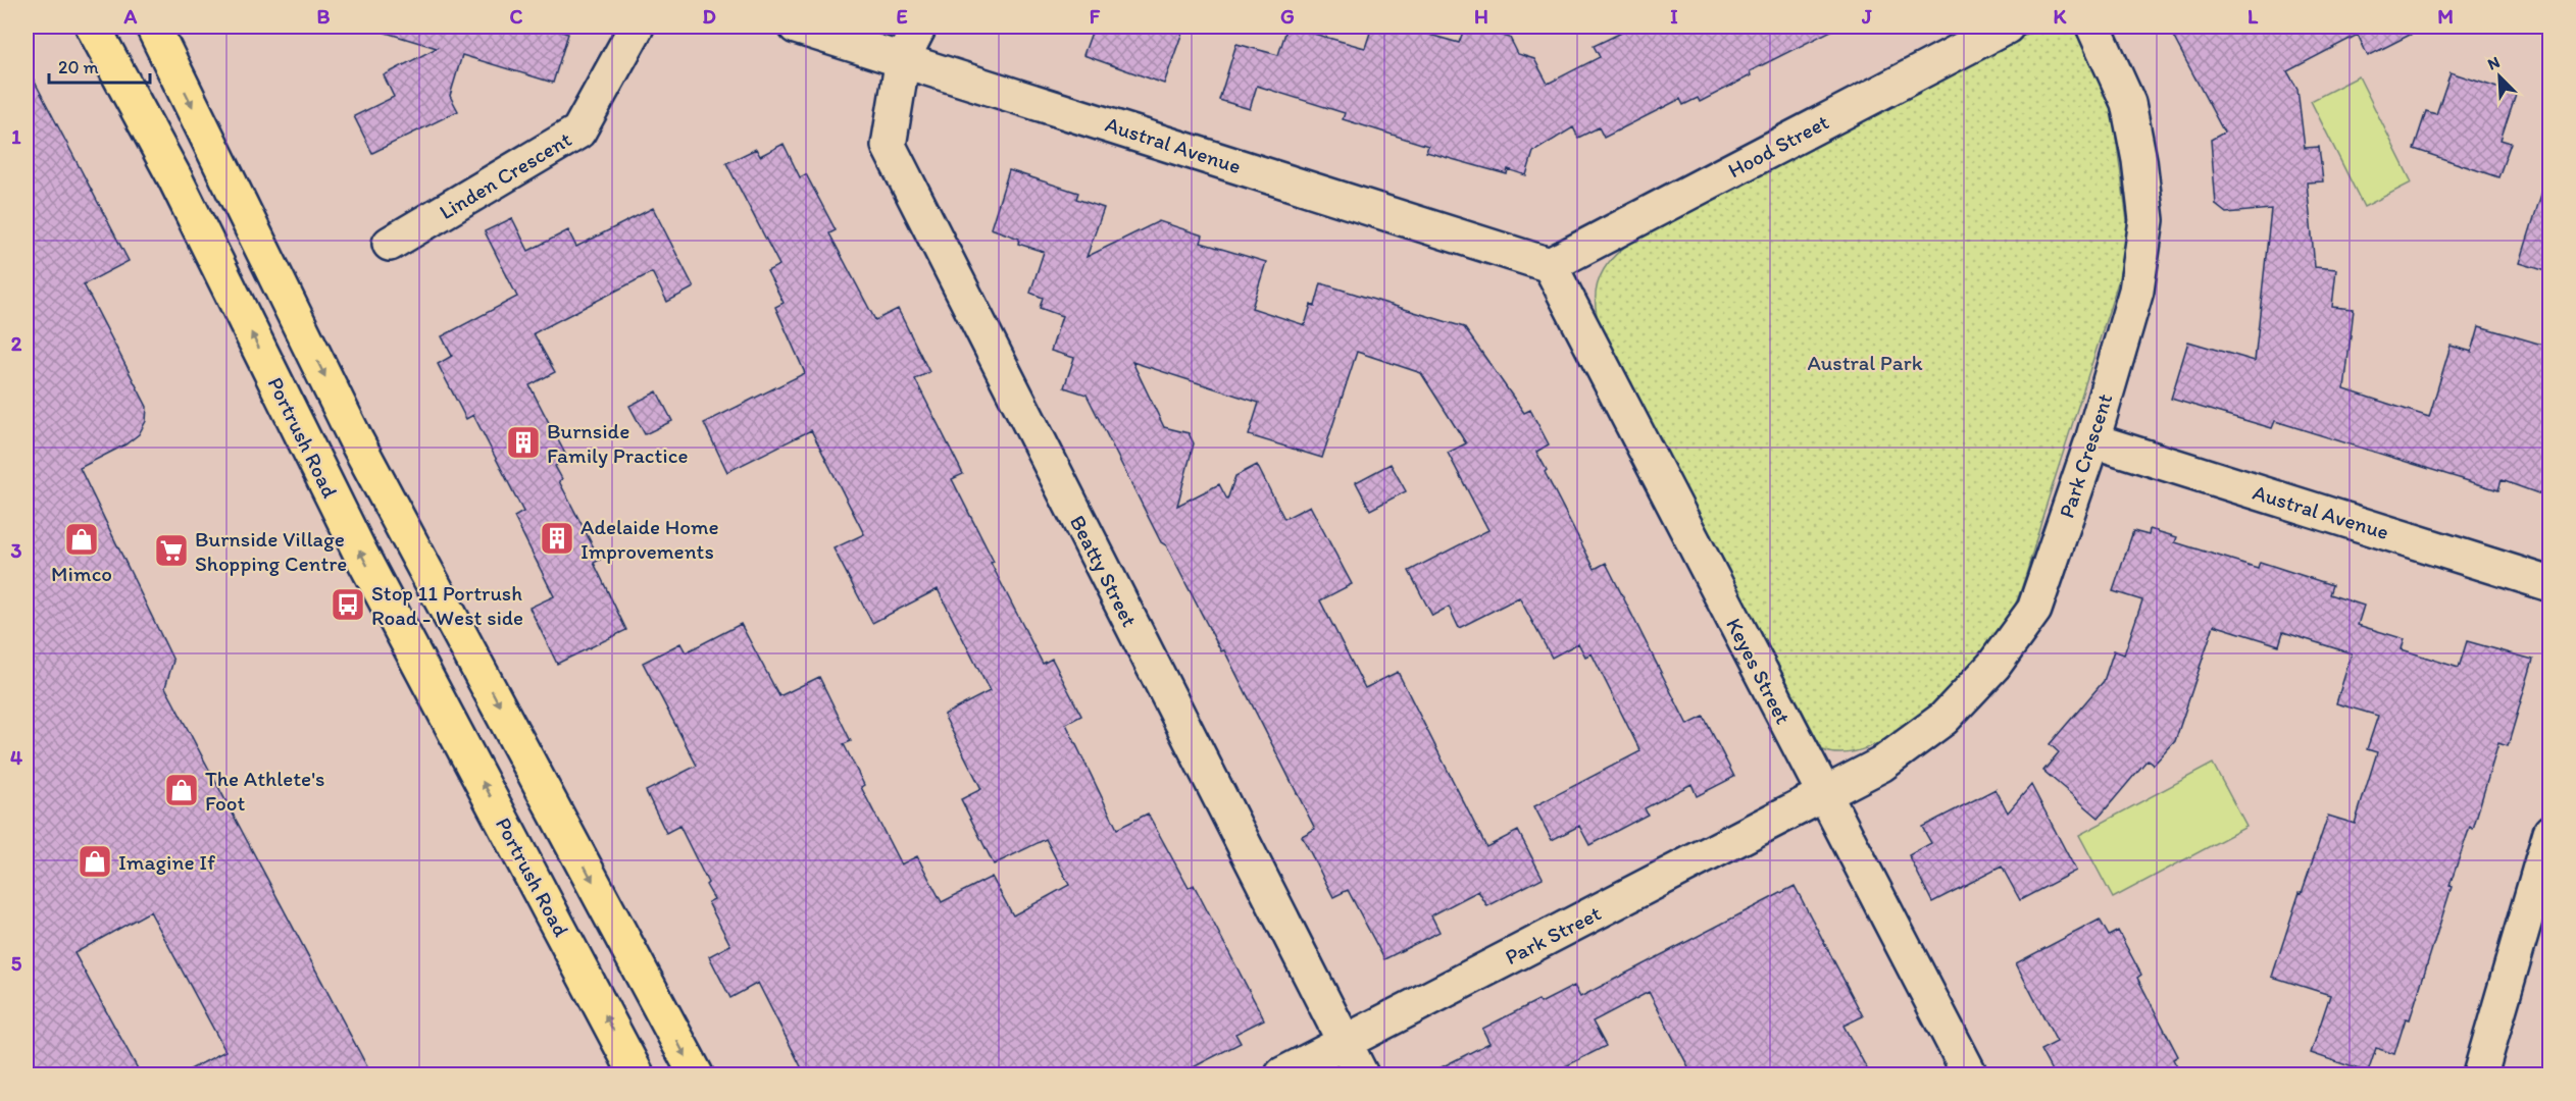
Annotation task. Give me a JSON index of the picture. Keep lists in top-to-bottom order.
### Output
{
  "streets": {
    "highway": ["Portrush Road"],
    "street": [
      "Austral Avenue",
      "Hood Street",
      "Linden Crescent",
      "Park Crescent",
      "Beatty Street",
      "Keyes Street",
      "Park Street"
    ]
  },
  "crossings": [
    ["Austral Avenue", "Hood Street"],
    ["Austral Avenue", "Park Crescent"],
    ["Austral Avenue", "Beatty Street"],
    ["Austral Avenue", "Keyes Street"],
    ["Hood Street", "Keyes Street"],
    ["Park Crescent", "Keyes Street"],
    ["Park Crescent", "Park Street"],
    ["Beatty Street", "Park Street"],
    ["Keyes Street", "Park Street"]
  ],
  "parks": ["Austral Park"],
  "places": {
    "building": ["Burnside Family Practice", "Adelaide Home Improvements"],
    "shop": ["Mimco", "The Athlete's Foot", "Imagine If"],
    "supermarket": ["Burnside Village Shopping Centre"],
    "bus stop": ["Stop 11 Portrush Road - West side"]
  },
  "scale_bar": "20 m",
  "north": "top left",
  "grid": {
    "columns": [
      "A",
      "B",
      "C",
      "D",
      "E",
      "F",
      "G",
      "H",
      "I",
      "J",
      "K",
      "L",
      "M"
    ],
    "rows": [
      "1",
      "2",
      "3",
      "4",
      "5"
    ]
  }
}
